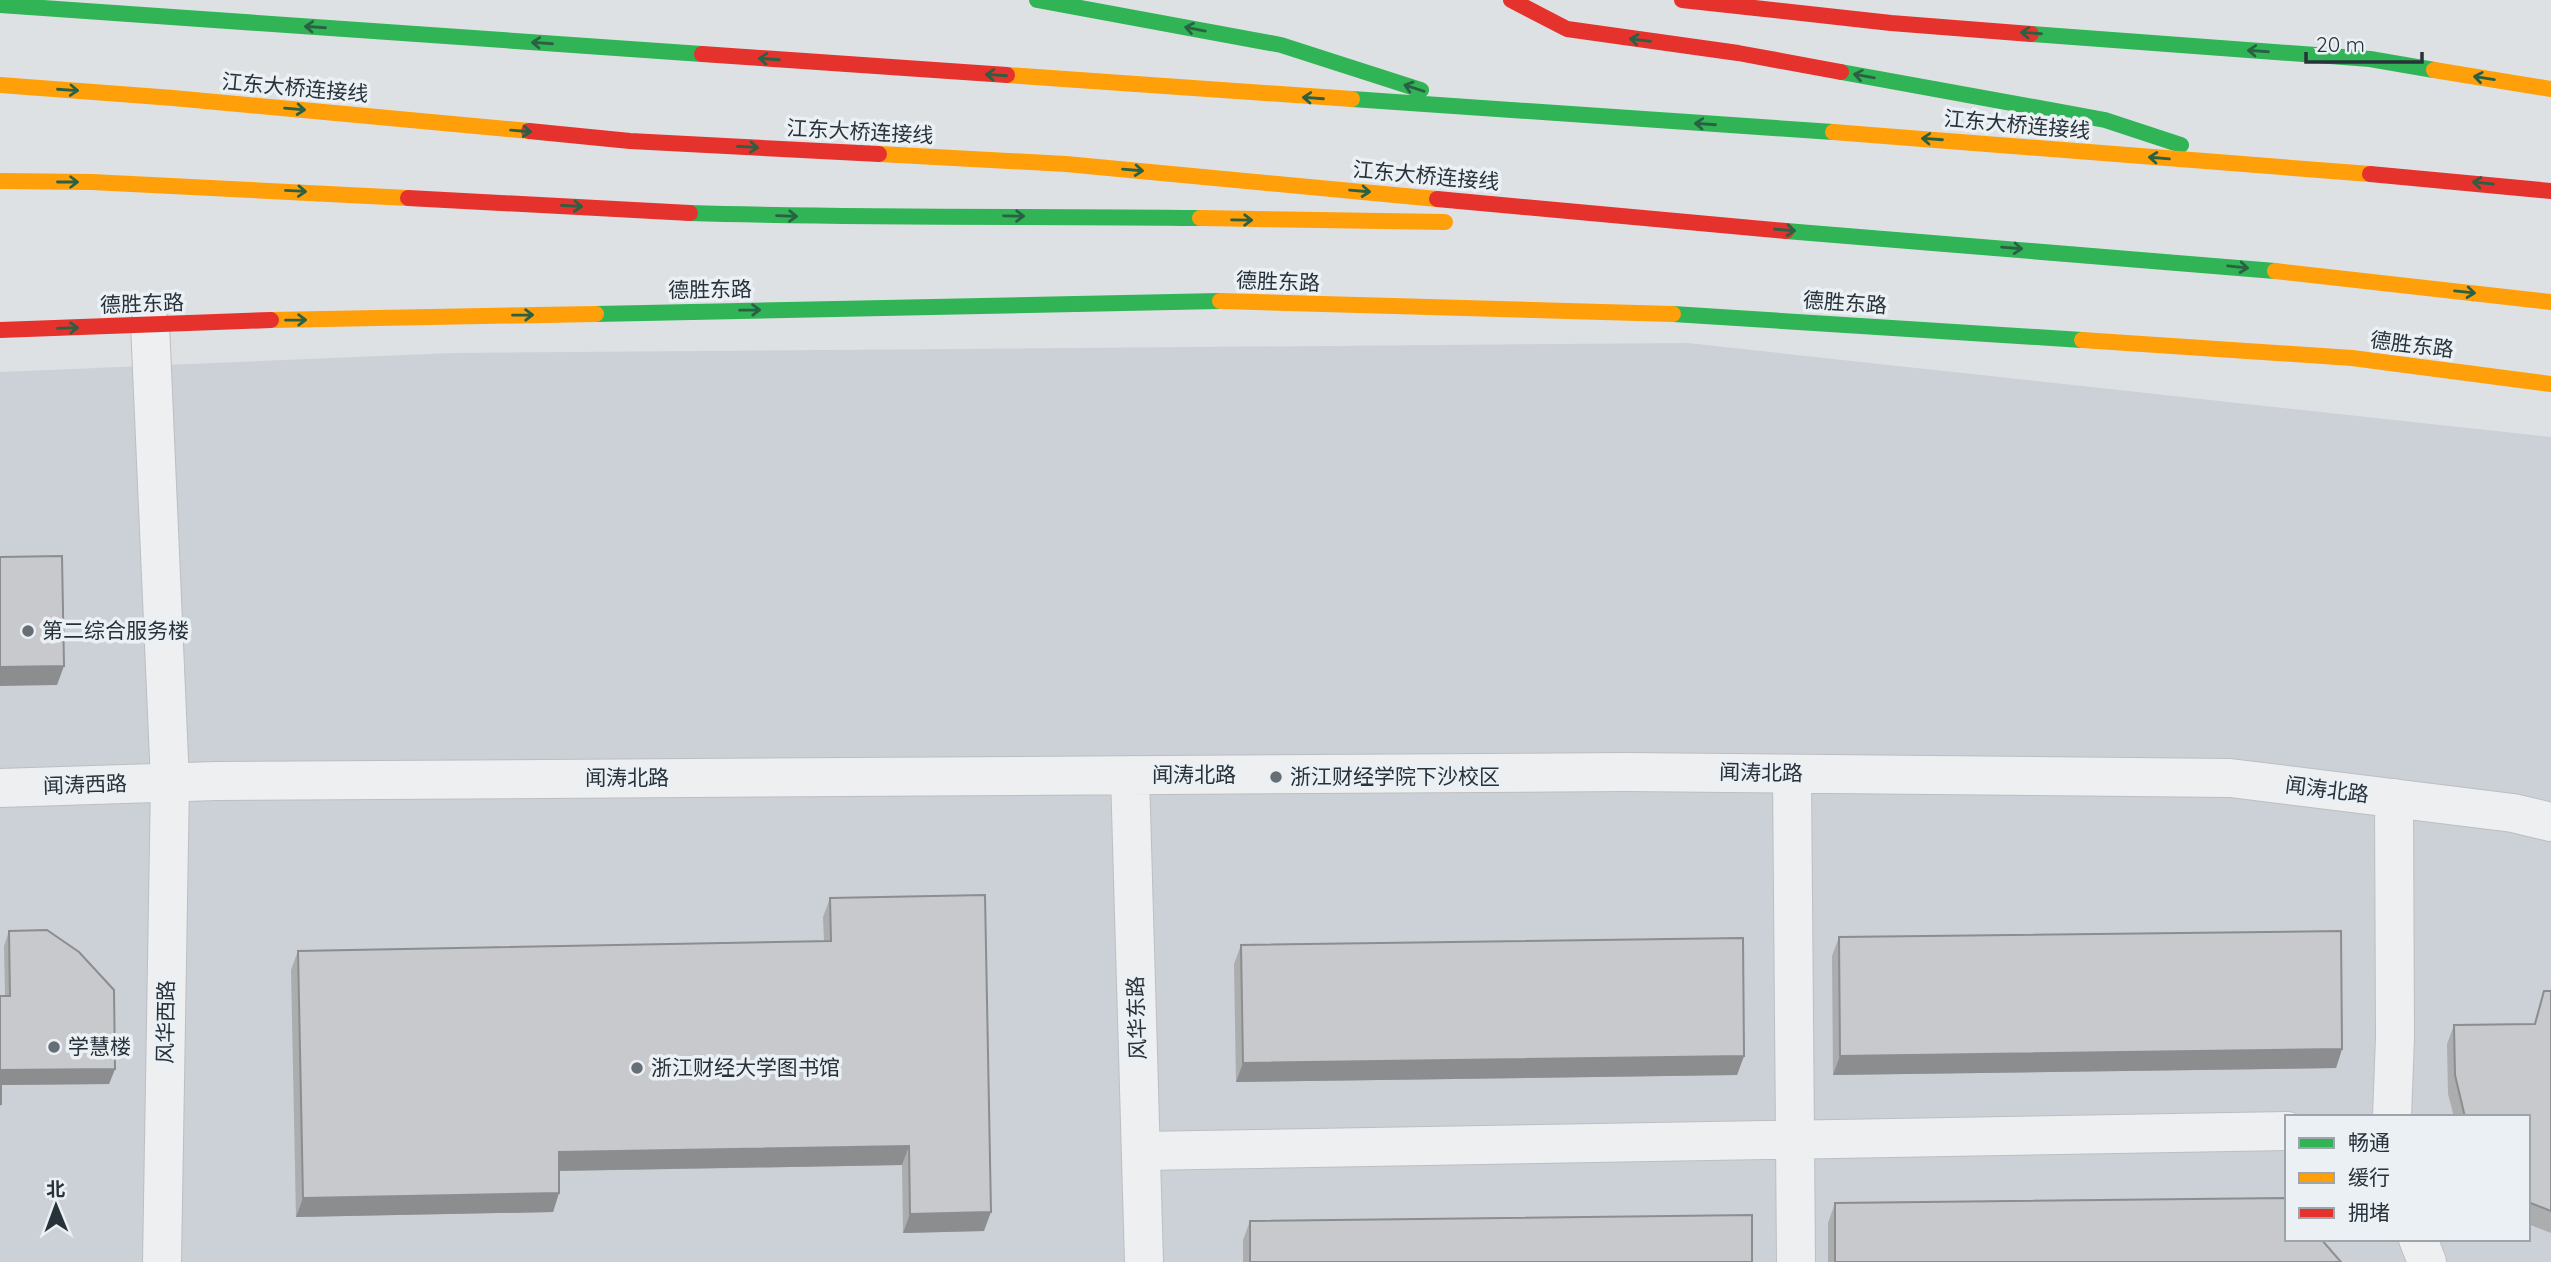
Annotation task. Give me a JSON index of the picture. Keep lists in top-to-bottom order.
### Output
{
  "streets": {
    "main road": ["江东大桥连接线", "德胜东路"],
    "street": [
      "闻涛北路",
      "闻涛西路",
      "风华东路",
      "风华西路"
    ]
  },
  "crossings": [
    ["德胜东路", "风华西路"],
    ["闻涛北路", "闻涛西路"],
    ["闻涛北路", "风华东路"],
    ["闻涛北路", "风华西路"],
    ["闻涛西路", "风华西路"]
  ],
  "one_way": ["德胜东路"],
  "places": [
    "第二综合服务楼",
    "浙江财经学院下沙校区",
    "学慧楼",
    "浙江财经大学图书馆"
  ],
  "legend": ["畅通", "缓行", "拥堵"],
  "scale_bar": "20 m",
  "north": "top"
}
